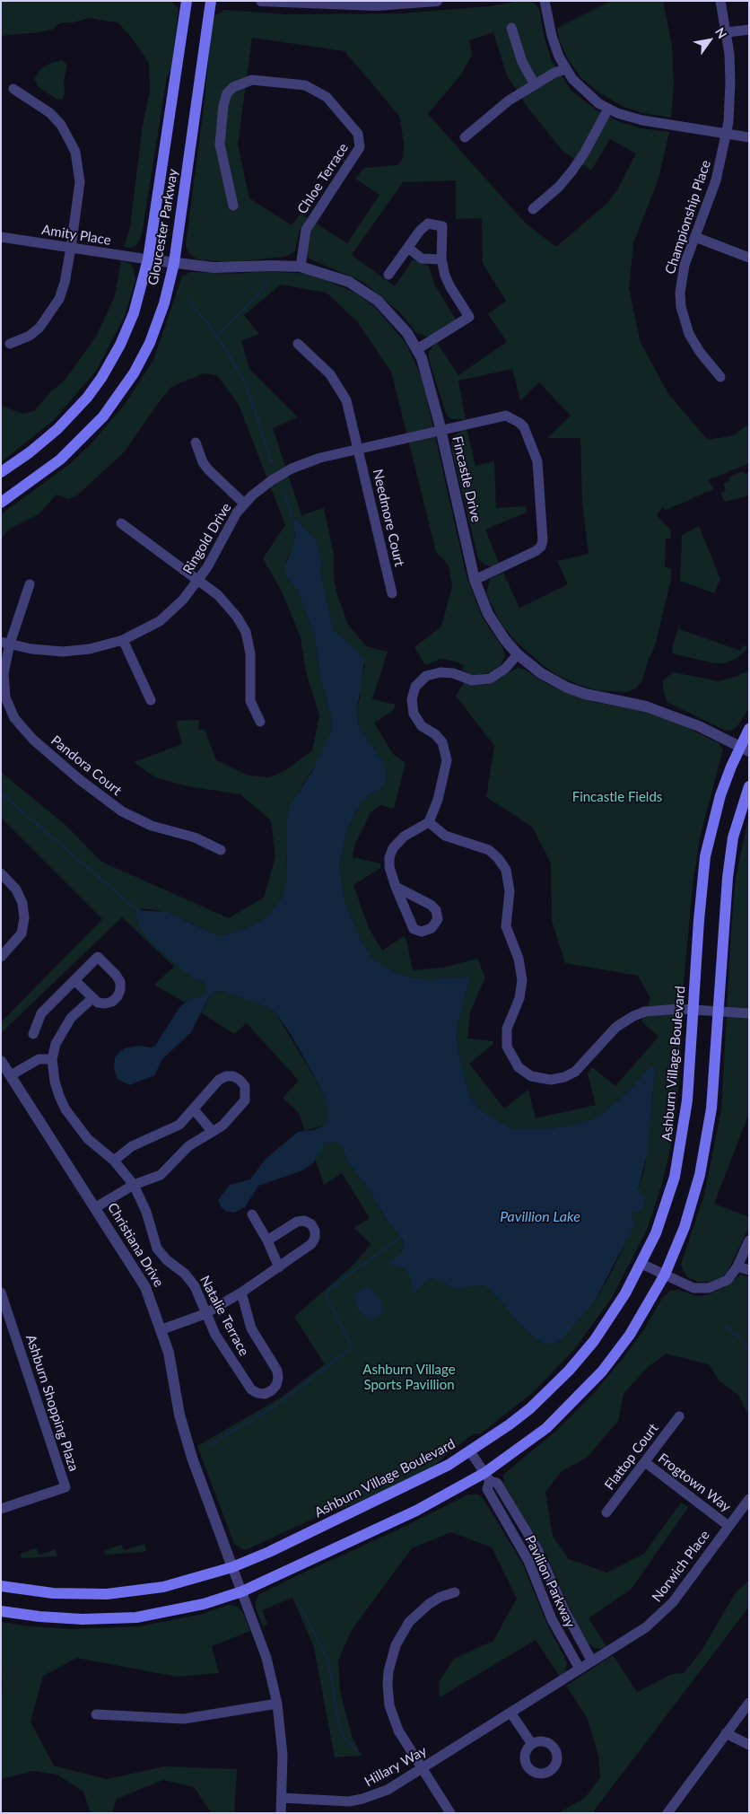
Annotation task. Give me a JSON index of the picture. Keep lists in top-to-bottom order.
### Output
{
  "streets": {
    "main road": ["Gloucester Parkway", "Ashburn Village Boulevard"],
    "street": [
      "Chloe Terrace",
      "Championship Place",
      "Amity Place",
      "Fincastle Drive",
      "Needmore Court",
      "Ringold Drive",
      "Pandora Court",
      "Christiana Drive",
      "Natalie Terrace",
      "Ashburn Shopping Plaza",
      "Flattop Court",
      "Frogtown Way",
      "Norwich Place",
      "Pavilion Parkway",
      "Hillary Way"
    ]
  },
  "crossings": [
    ["Chloe Terrace", "Fincastle Drive"],
    ["Gloucester Parkway", "Amity Place"],
    ["Gloucester Parkway", "Fincastle Drive"],
    ["Amity Place", "Fincastle Drive"],
    ["Fincastle Drive", "Ringold Drive"],
    ["Fincastle Drive", "Ashburn Village Boulevard"],
    ["Needmore Court", "Ringold Drive"],
    ["Ringold Drive", "Pandora Court"],
    ["Ashburn Village Boulevard", "Christiana Drive"],
    ["Christiana Drive", "Hillary Way"],
    ["Flattop Court", "Frogtown Way"],
    ["Frogtown Way", "Norwich Place"],
    ["Norwich Place", "Pavilion Parkway"],
    ["Norwich Place", "Hillary Way"],
    ["Pavilion Parkway", "Hillary Way"]
  ],
  "water": ["Pavillion Lake"],
  "parks": ["Fincastle Fields", "Ashburn Village Sports Pavillion"],
  "north": "top right"
}
